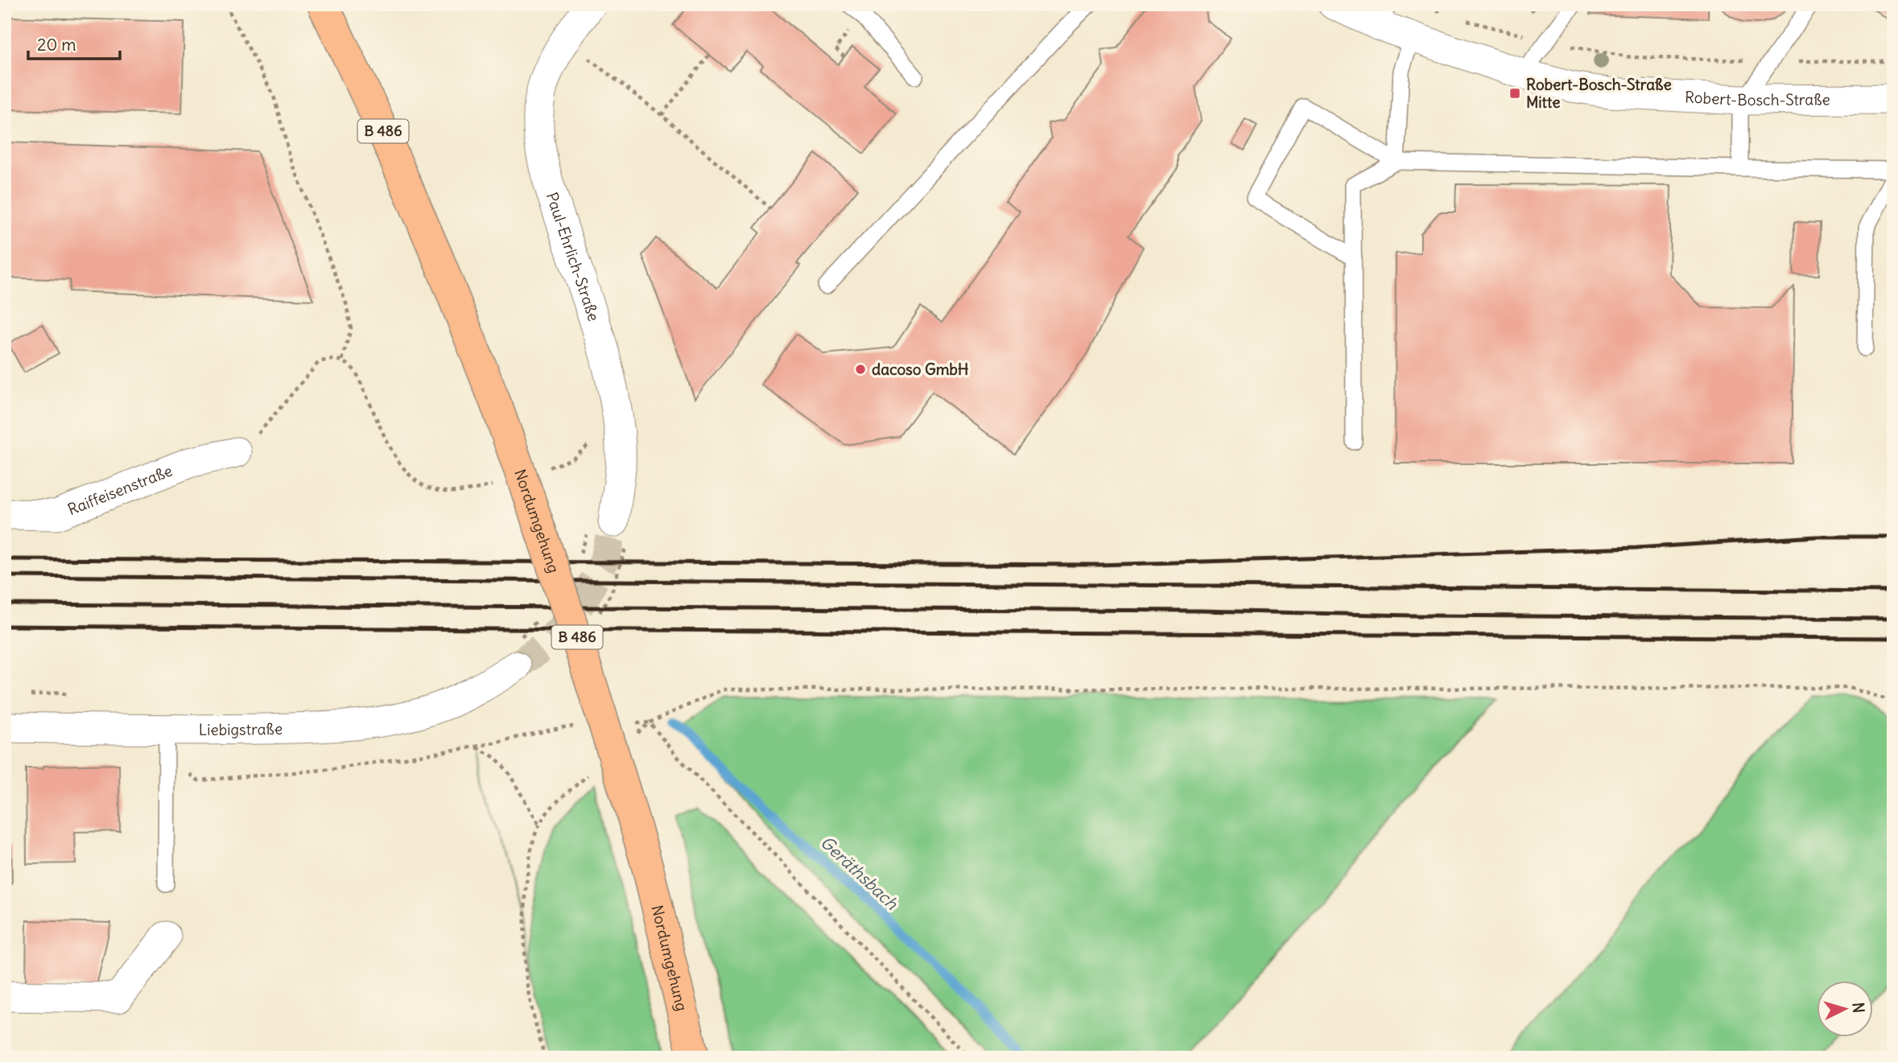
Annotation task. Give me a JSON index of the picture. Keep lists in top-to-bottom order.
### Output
{
  "streets": {
    "main road": ["B 486", "Nordumgehung"],
    "street": [
      "Robert-Bosch-Straße",
      "Paul-Ehrlich-Straße",
      "Raiffeisenstraße",
      "Liebigstraße"
    ]
  },
  "water": ["Geräthsbach"],
  "places": {
    "transit": ["Robert-Bosch-Straße Mitte"],
    "other": ["dacoso GmbH"]
  },
  "scale_bar": "20 m",
  "north": "right"
}
